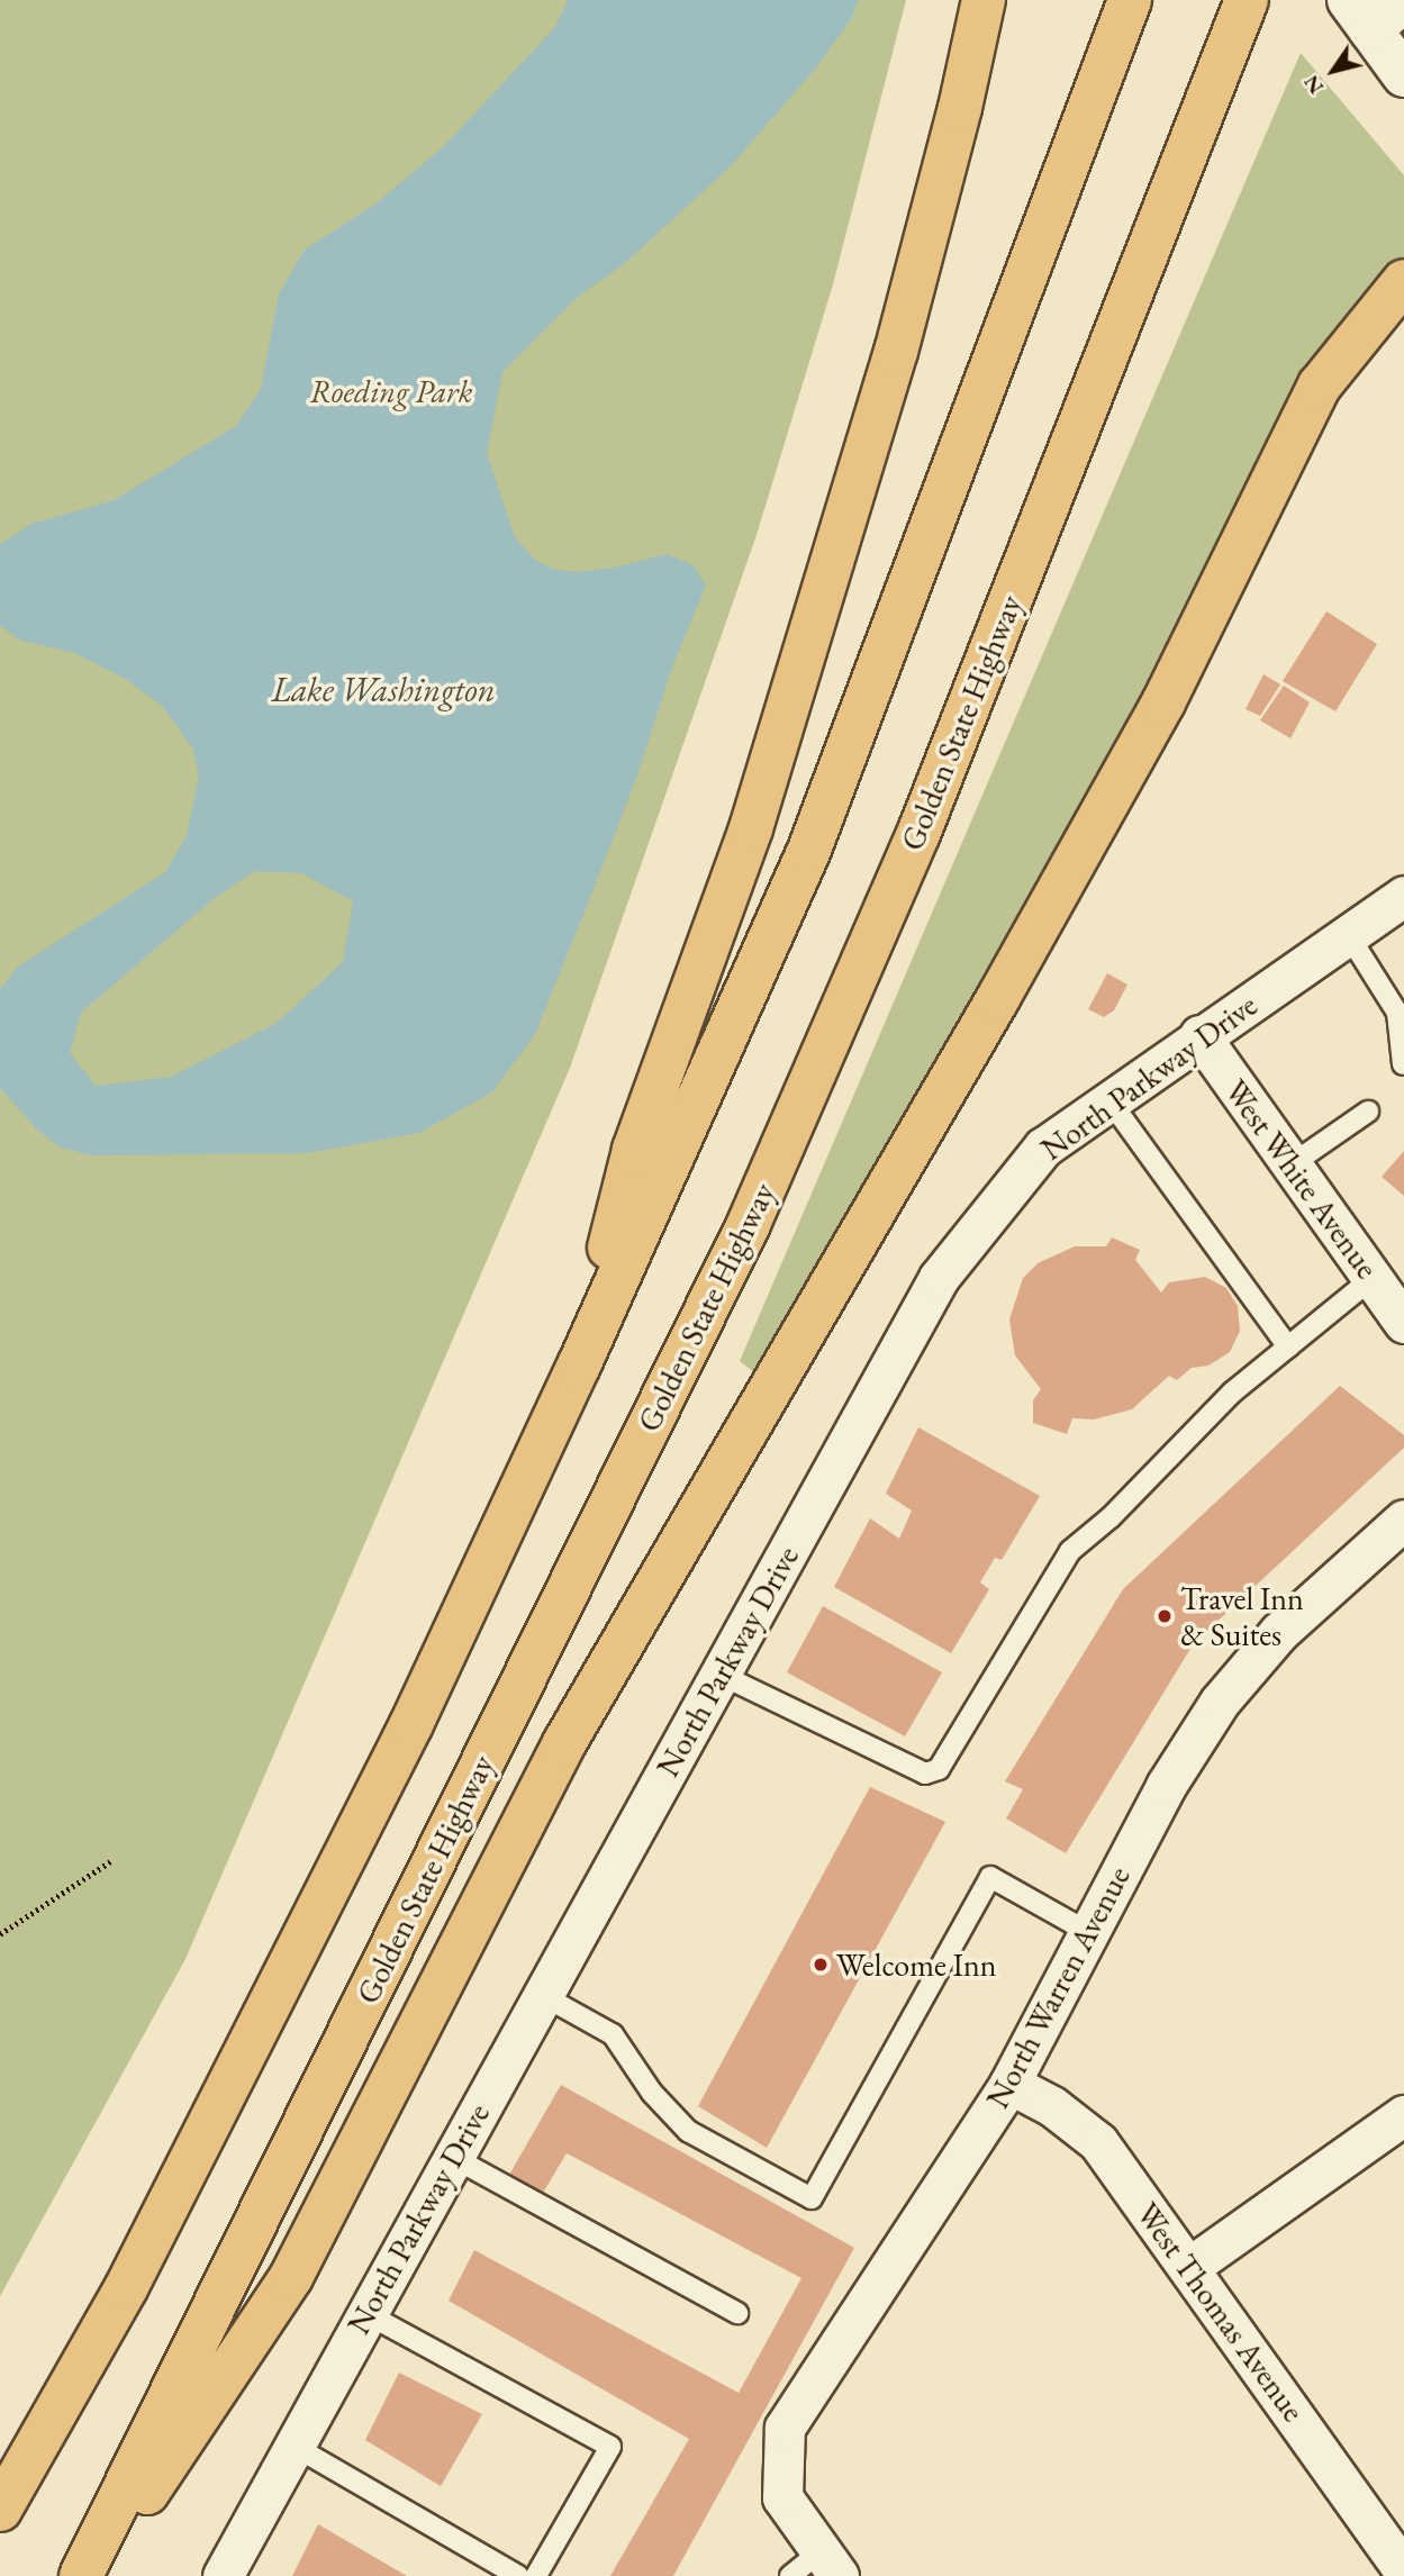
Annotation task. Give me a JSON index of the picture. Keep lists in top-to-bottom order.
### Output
{
  "streets": {
    "highway": ["Golden State Highway"],
    "street": [
      "North Parkway Drive",
      "West White Avenue",
      "North Warren Avenue",
      "West Thomas Avenue"
    ]
  },
  "crossings": [
    ["North Parkway Drive", "West White Avenue"],
    ["North Warren Avenue", "West Thomas Avenue"]
  ],
  "water": ["Lake Washington"],
  "parks": ["Roeding Park"],
  "places": ["Travel Inn & Suites", "Welcome Inn"],
  "north": "bottom left"
}
